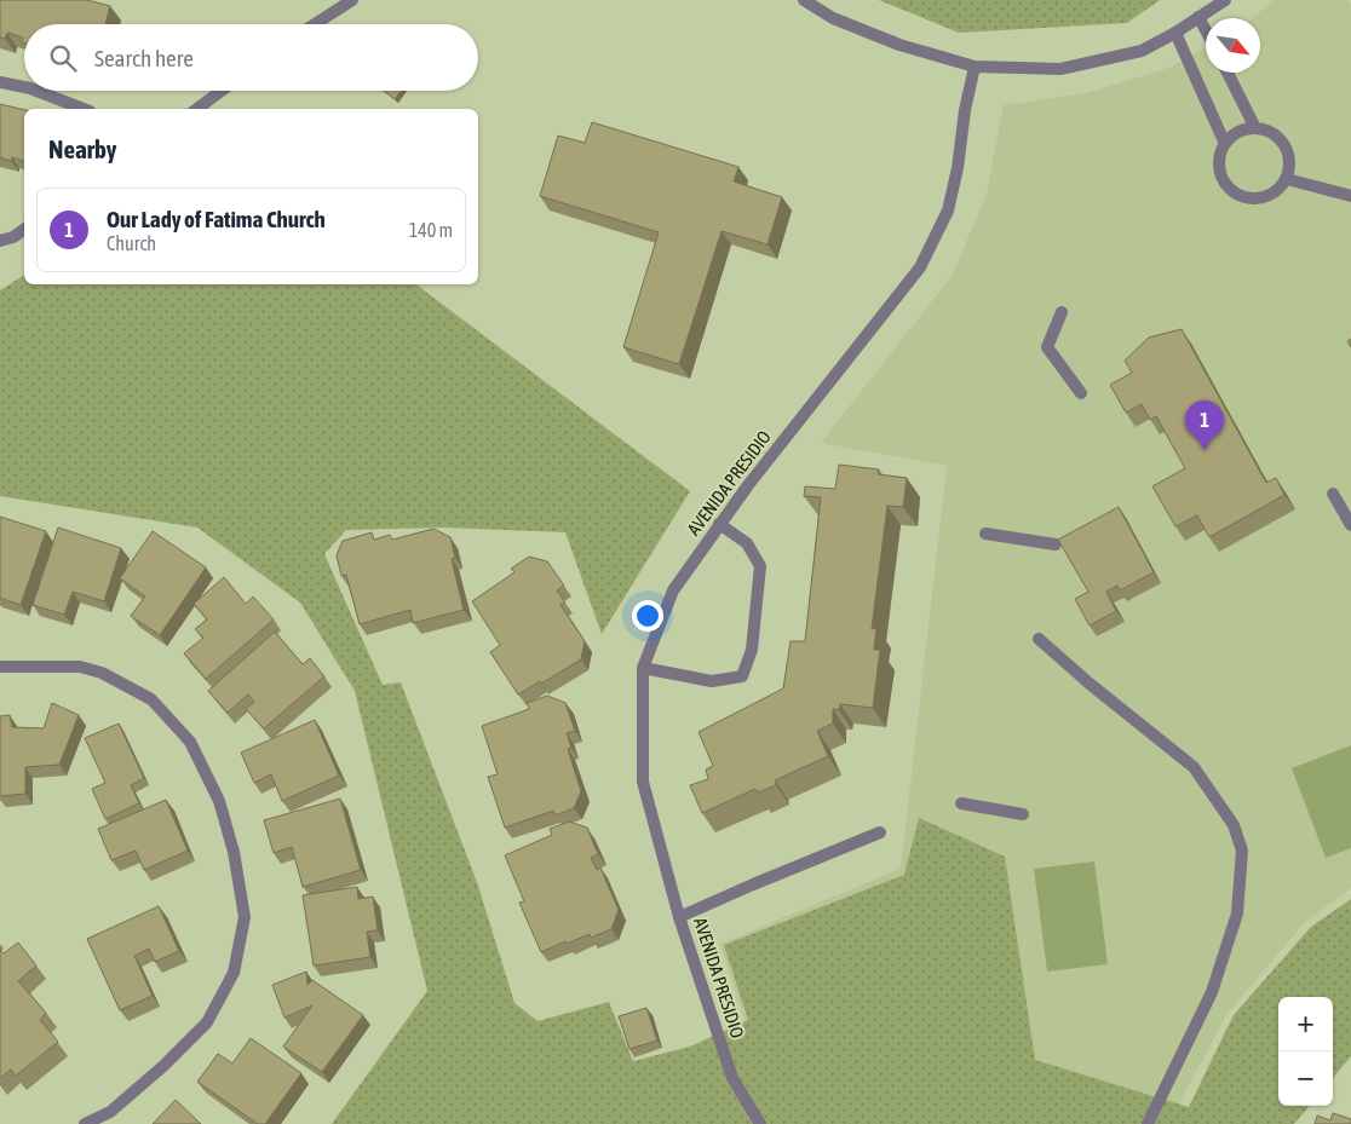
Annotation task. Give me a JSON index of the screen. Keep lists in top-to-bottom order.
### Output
{
  "streets": {
    "street": ["AVENIDA PRESIDIO"]
  },
  "north": "bottom right",
  "page": {
    "search": "Search here",
    "heading": "Nearby",
    "list": [
      {
        "mark": "1",
        "name": "Our Lady of Fatima Church",
        "note": "Church",
        "value": "140 m"
      }
    ],
    "pins": "1",
    "map_buttons": ["+", "−"]
  }
}
